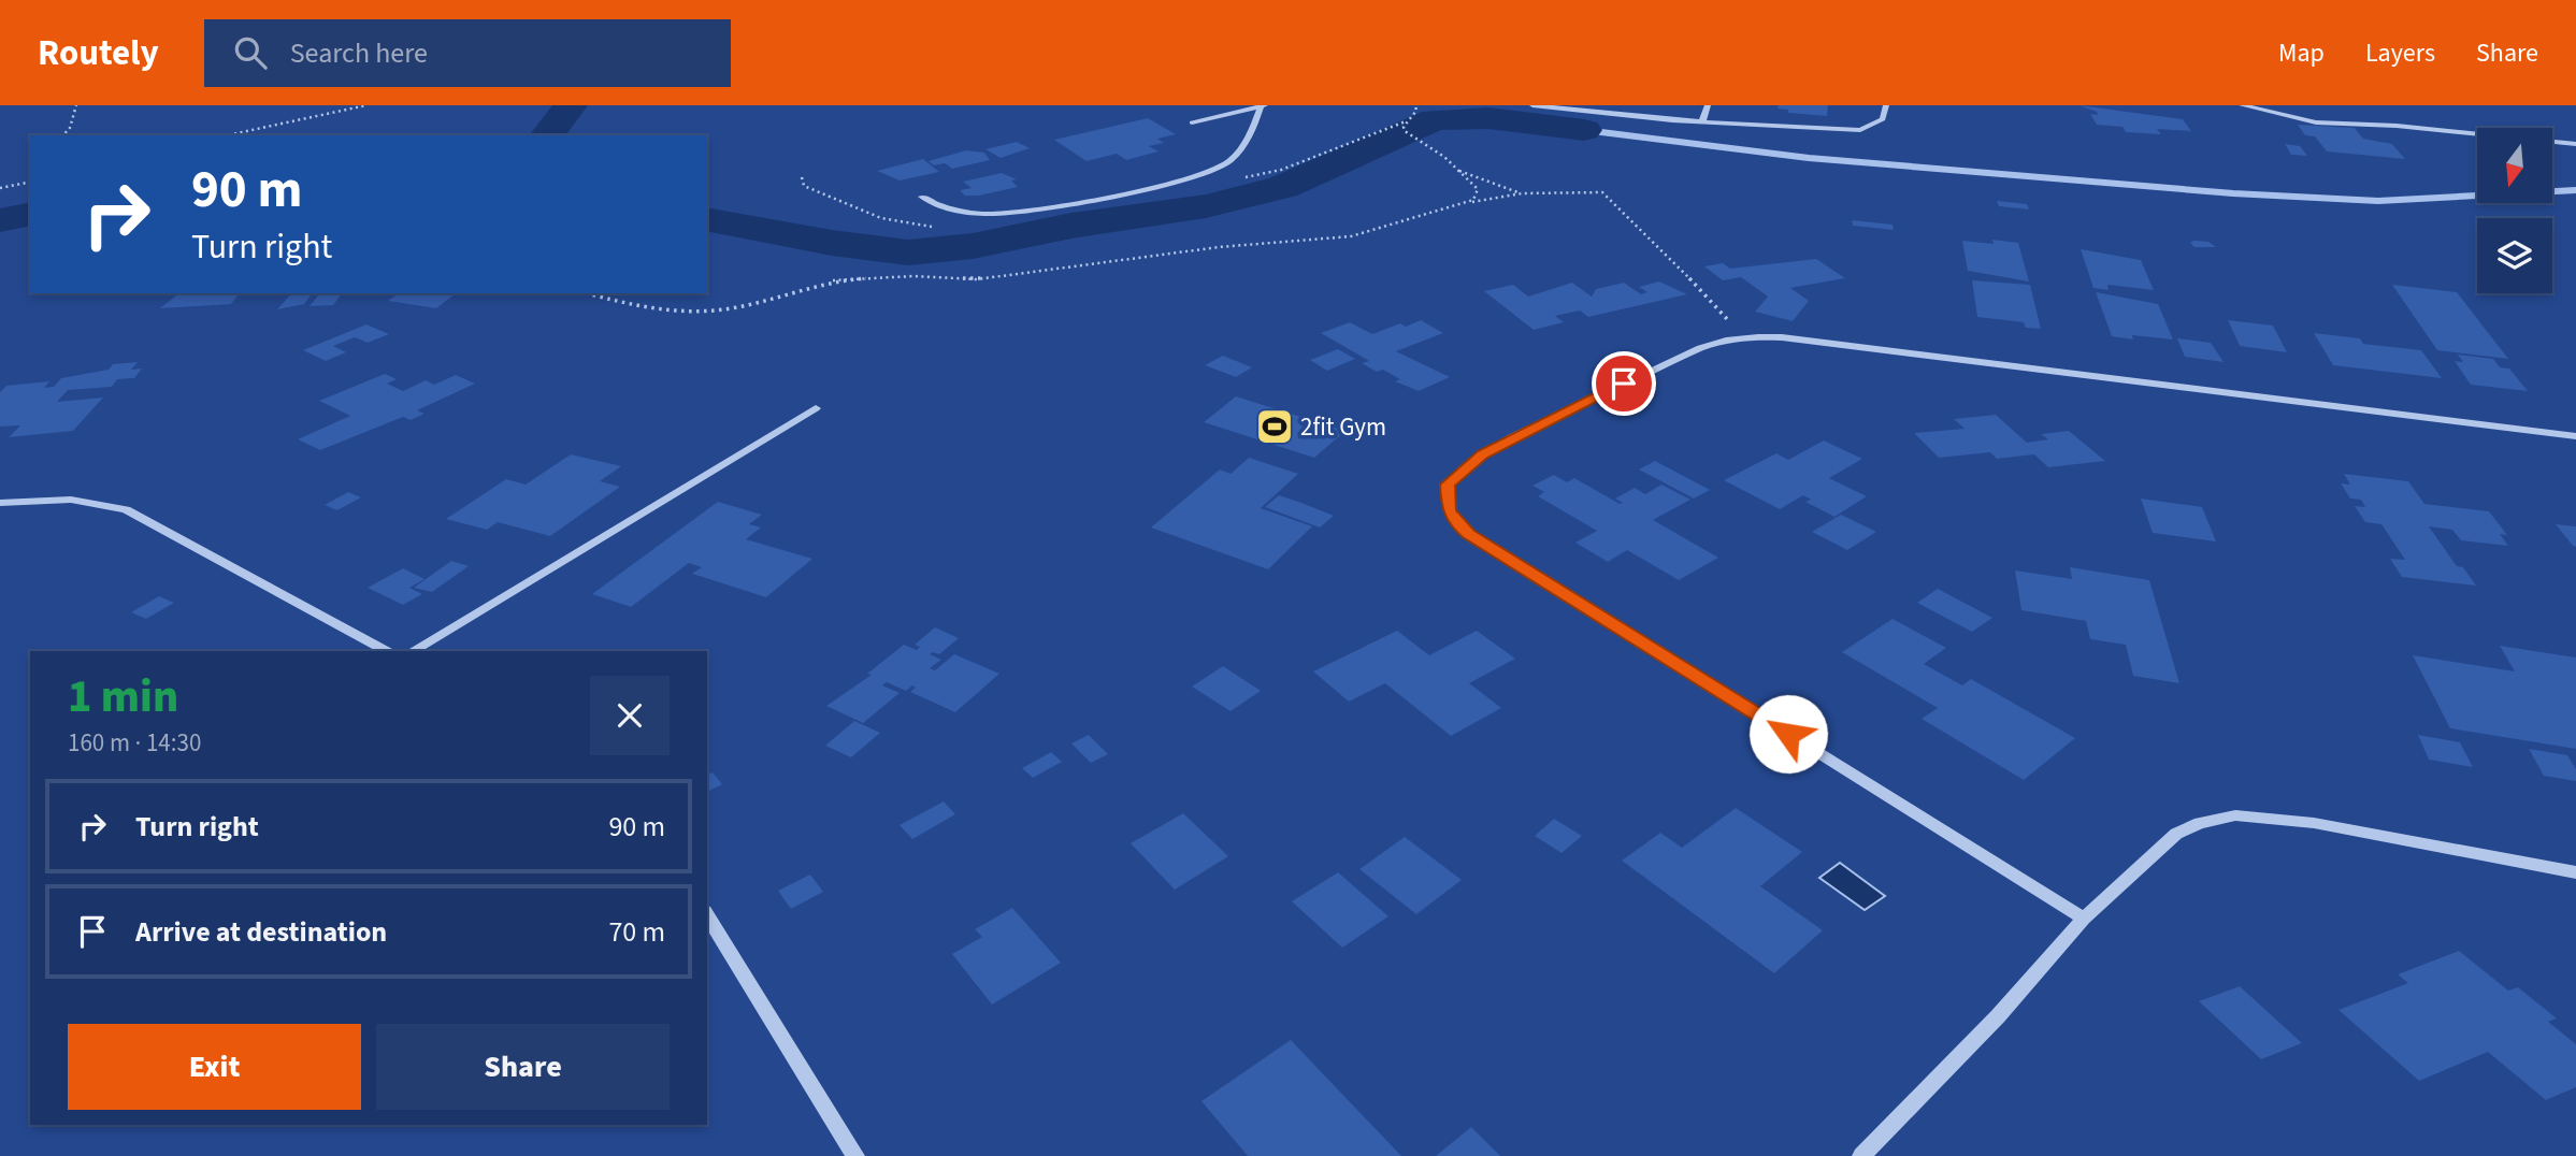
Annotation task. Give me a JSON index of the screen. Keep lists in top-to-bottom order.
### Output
{
  "places": {
    "sports": ["2fit Gym"]
  },
  "north": "bottom",
  "page": {
    "header": "Routely",
    "search": "Search here",
    "nav": ["Map", "Layers", "Share"],
    "turn": ["90 m", "Turn right"],
    "heading": ["1 min", "160 m · 14:30"],
    "list": [
      {
        "name": "Turn right",
        "value": "90 m"
      },
      {
        "name": "Arrive at destination",
        "value": "70 m"
      }
    ],
    "buttons": ["Exit", "Share"]
  }
}
